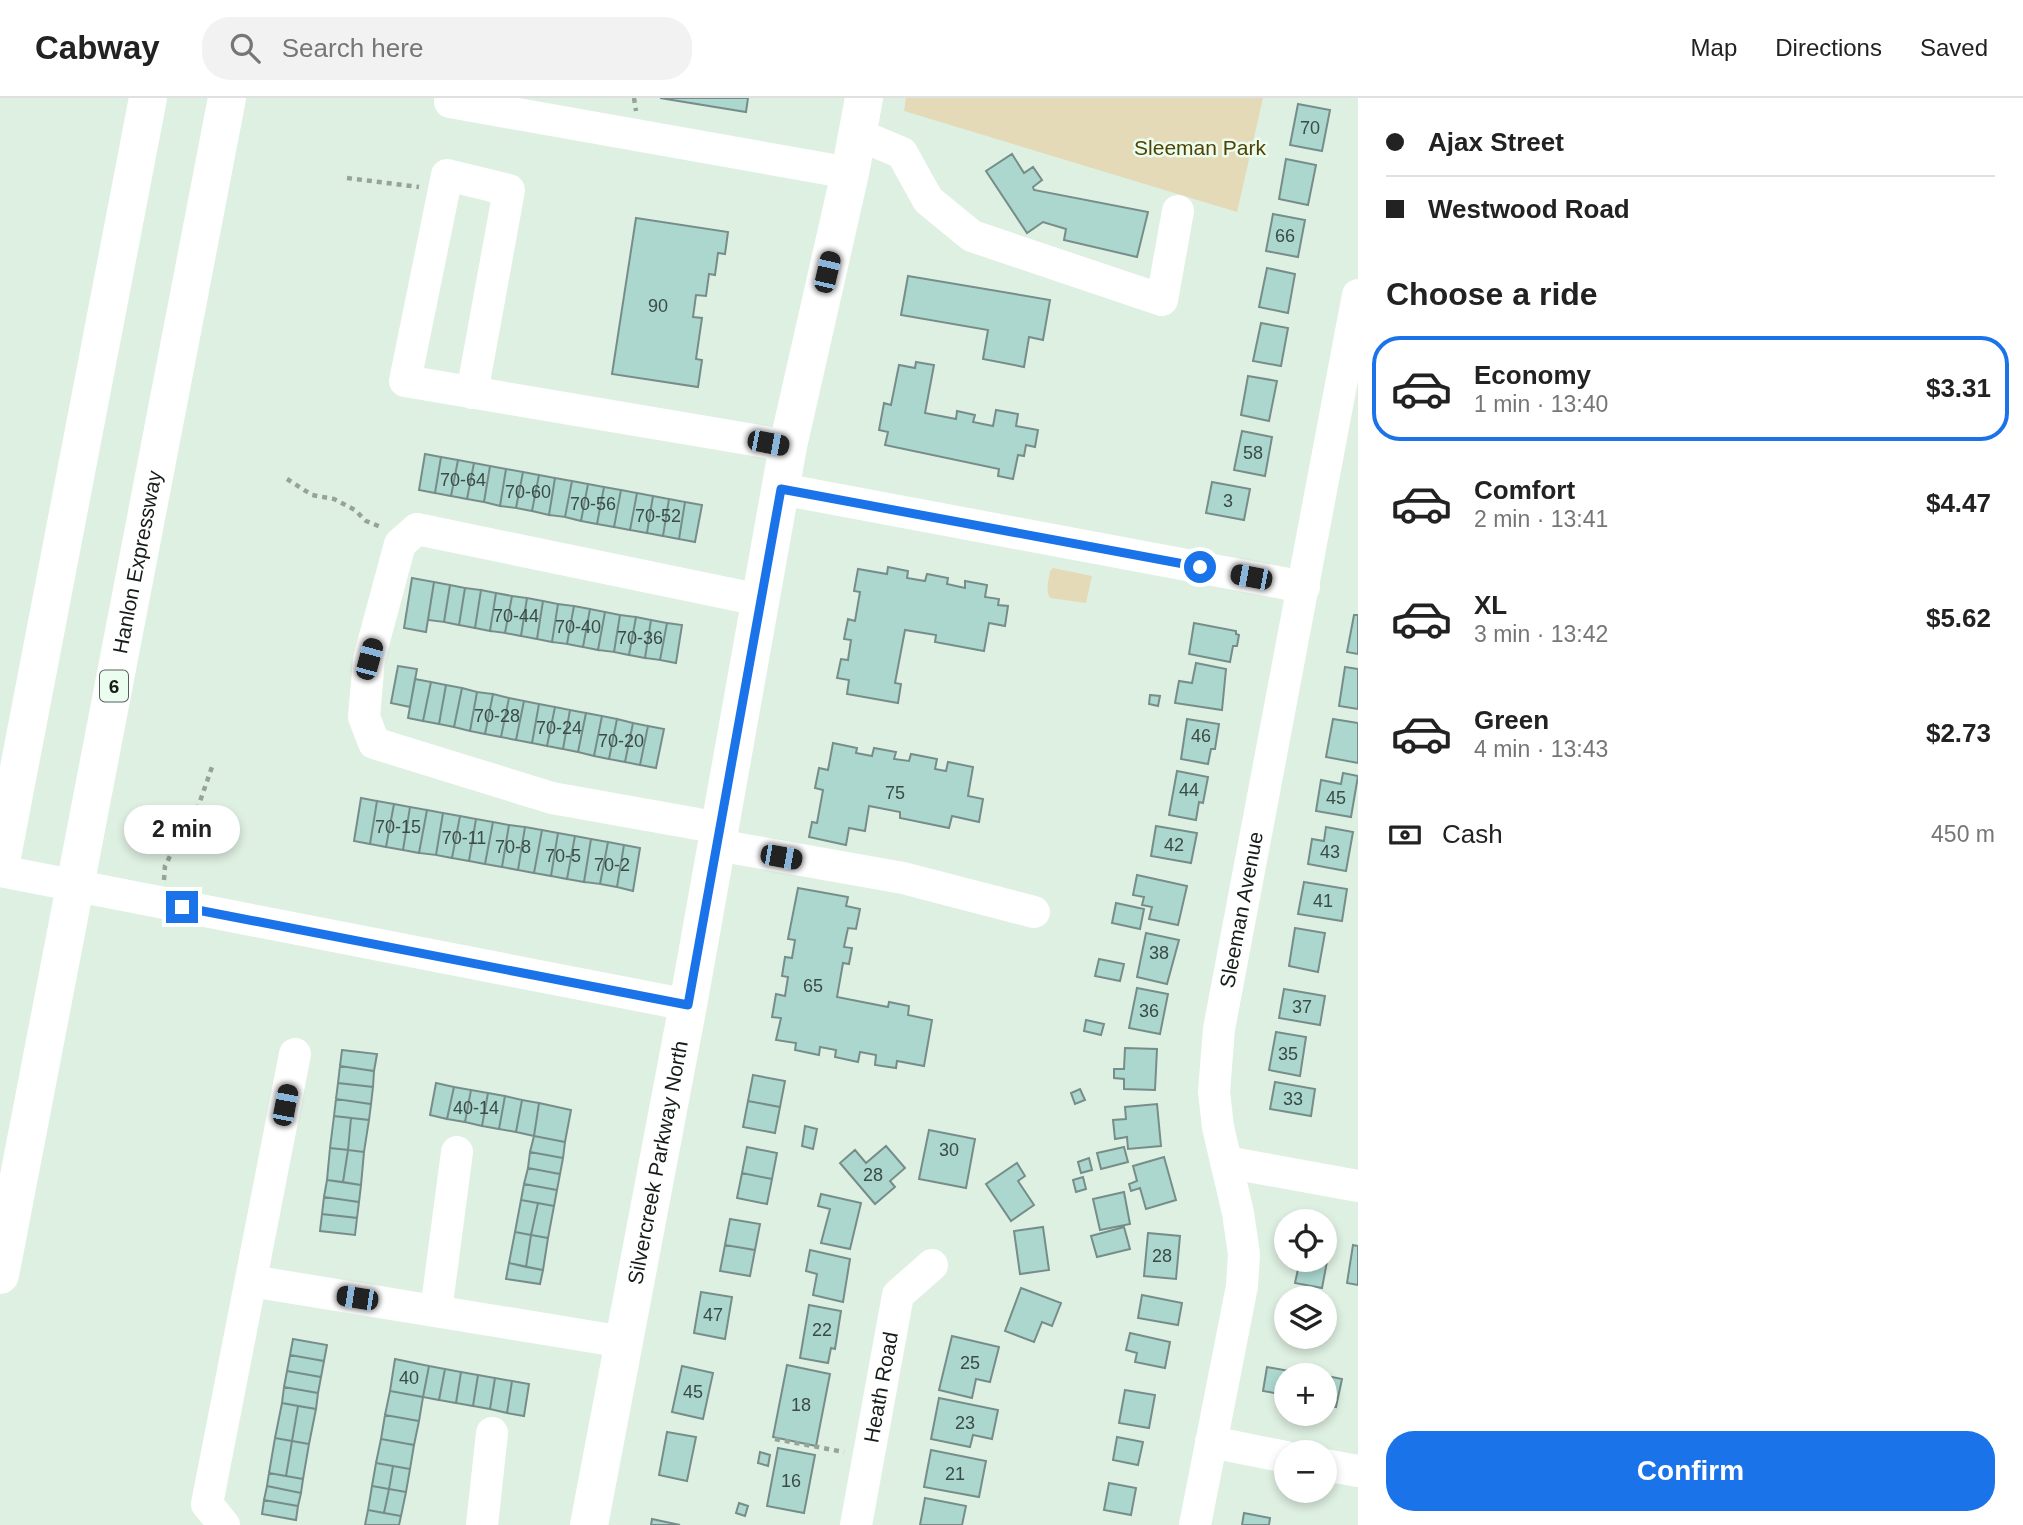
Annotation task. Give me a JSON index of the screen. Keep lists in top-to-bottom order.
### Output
{
  "streets": {
    "main road": ["Hanlon Expressway", "6", "Silvercreek Parkway North"],
    "street": ["Sleeman Avenue", "Heath Road"]
  },
  "parks": ["Sleeman Park"],
  "house_numbers": [
    "70",
    "66",
    "90",
    "58",
    "70-64",
    "70-60",
    "3",
    "70-56",
    "70-52",
    "70-44",
    "70-40",
    "70-36",
    "70-28",
    "70-24",
    "46",
    "70-20",
    "44",
    "75",
    "45",
    "70-15",
    "70-11",
    "42",
    "70-8",
    "43",
    "70-5",
    "70-2",
    "41",
    "38",
    "65",
    "37",
    "36",
    "35",
    "33",
    "40-14",
    "30",
    "28",
    "28",
    "47",
    "22",
    "25",
    "40",
    "45",
    "18",
    "23",
    "21",
    "16"
  ],
  "page": {
    "header": "Cabway",
    "search": "Search here",
    "nav": ["Map", "Directions", "Saved"],
    "banner": ["Ajax Street", "Westwood Road"],
    "heading": "Choose a ride",
    "list": [
      {
        "name": "Economy",
        "note": "1 min · 13:40",
        "value": "$3.31"
      },
      {
        "name": "Comfort",
        "note": "2 min · 13:41",
        "value": "$4.47"
      },
      {
        "name": "XL",
        "note": "3 min · 13:42",
        "value": "$5.62"
      },
      {
        "name": "Green",
        "note": "4 min · 13:43",
        "value": "$2.73"
      }
    ],
    "pay": ["Cash", "450 m"],
    "bubble": "2 min",
    "map_buttons": ["+", "−"],
    "buttons": "Confirm"
  }
}
